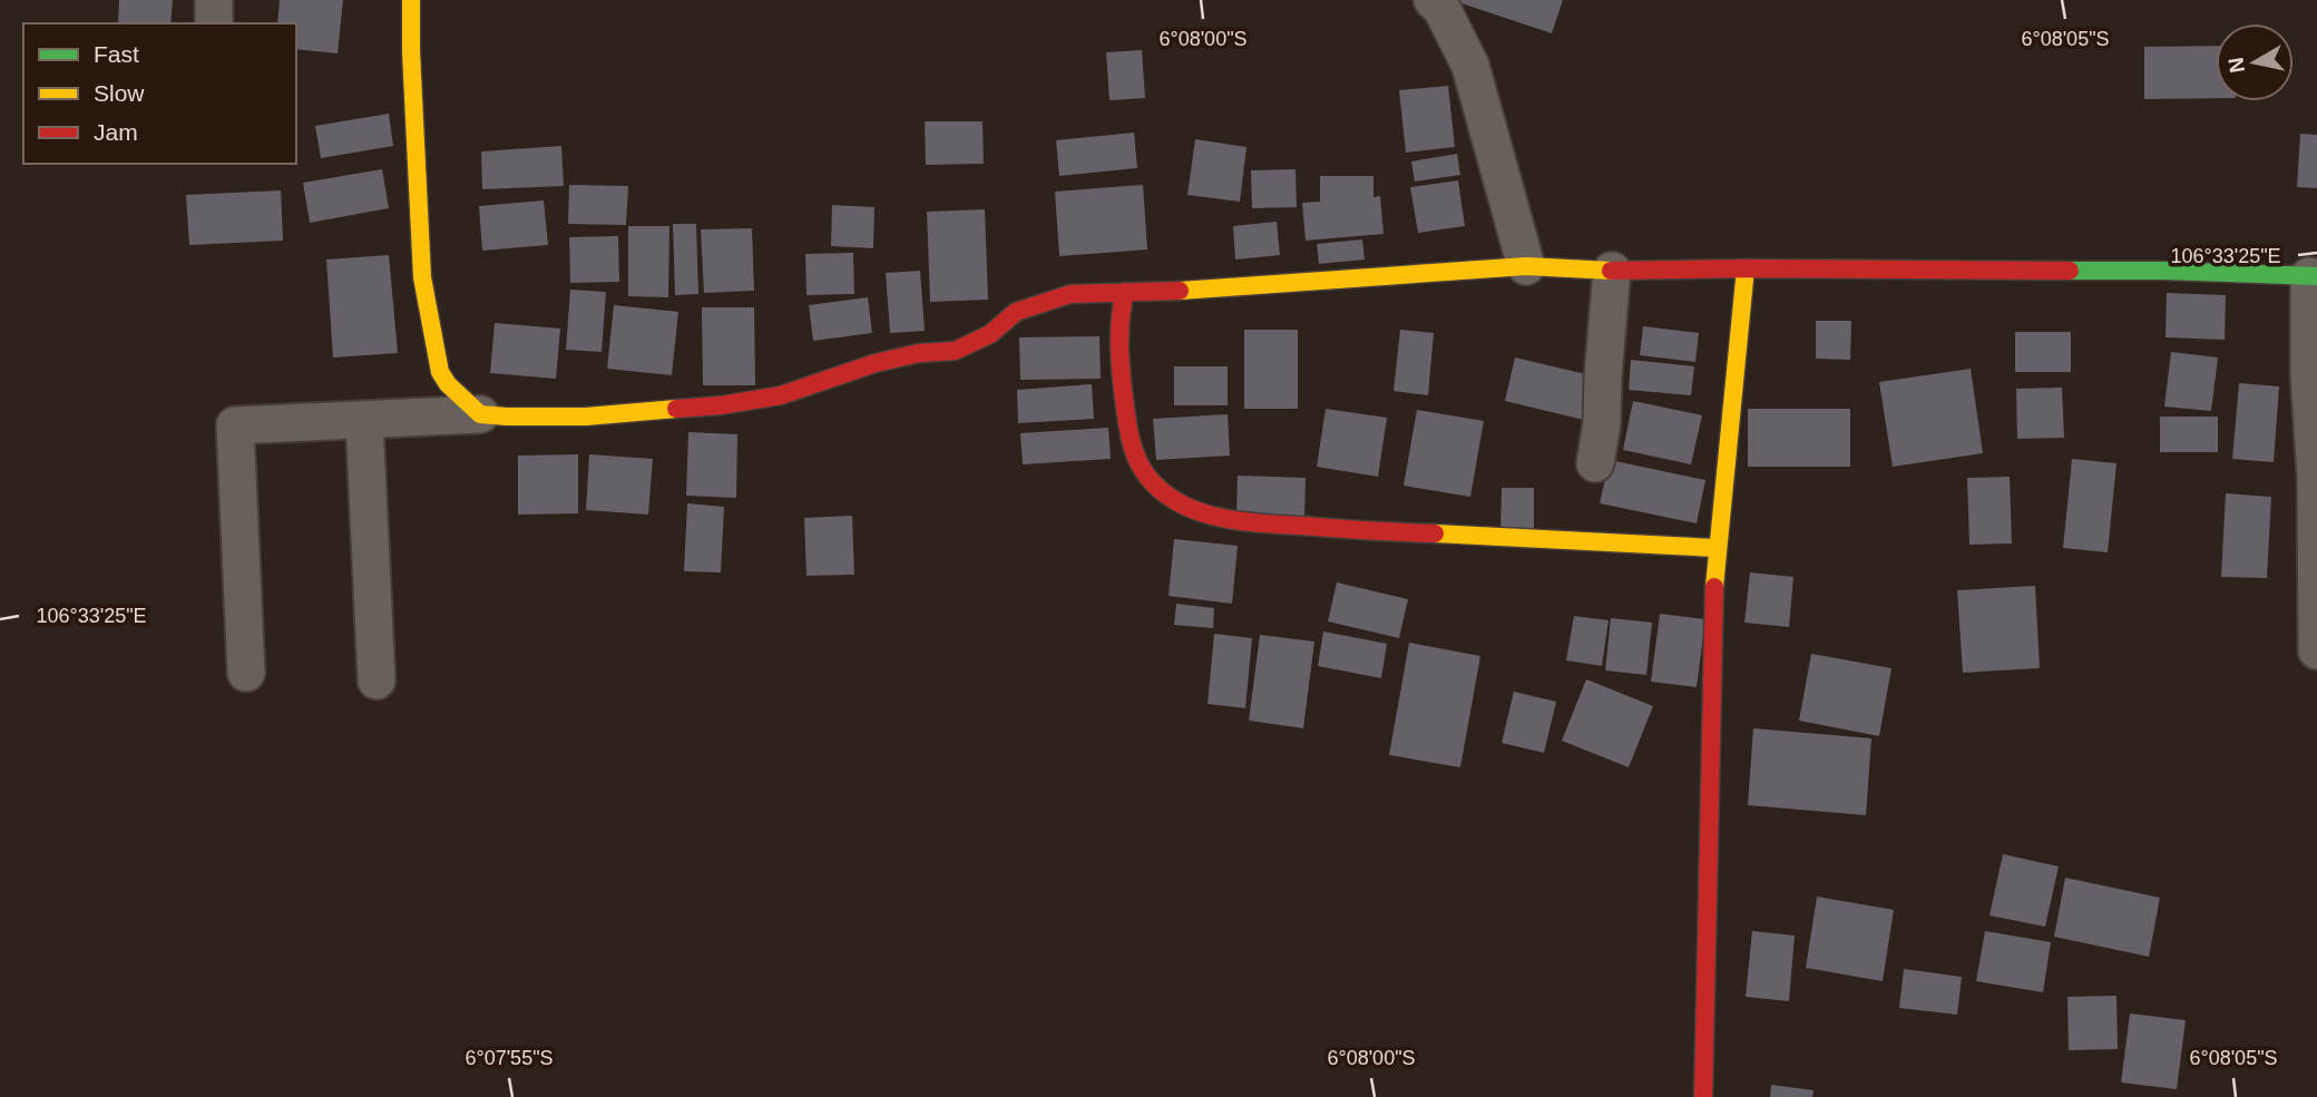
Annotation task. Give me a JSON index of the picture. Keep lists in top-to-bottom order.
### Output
{
  "legend": ["Fast", "Slow", "Jam"],
  "north": "left",
  "coordinates": [
    "6°08'00\"S",
    "6°08'05\"S",
    "106°33'25\"E",
    "6°07'55\"S"
  ]
}
